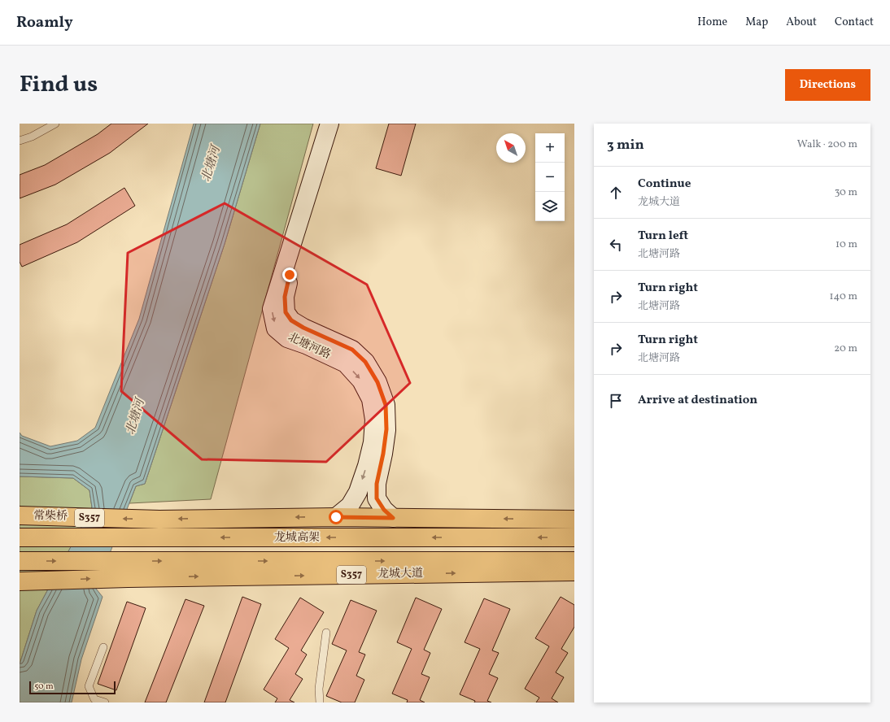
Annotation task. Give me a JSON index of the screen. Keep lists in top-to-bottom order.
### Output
{
  "streets": {
    "main road": [
      "北塘河路",
      "常柴桥",
      "S357",
      "龙城高架",
      "龙城大道"
    ]
  },
  "crossings": [
    ["北塘河路", "常柴桥"],
    ["北塘河路", "S357"],
    ["常柴桥", "S357"]
  ],
  "one_way": ["北塘河路", "常柴桥"],
  "water": ["北塘河"],
  "scale_bar": "50 m",
  "north": "top left",
  "page": {
    "header": "Roamly",
    "nav": [
      "Home",
      "Map",
      "About",
      "Contact"
    ],
    "title": "Find us",
    "buttons": "Directions",
    "heading": ["3 min", "Walk · 200 m"],
    "map_buttons": ["+", "−"],
    "list": [
      ["Continue", "龙城大道", "30 m"],
      ["Turn left", "北塘河路", "10 m"],
      ["Turn right", "北塘河路", "140 m"],
      ["Turn right", "北塘河路", "20 m"],
      "Arrive at destination"
    ],
    "scale": "50 m"
  }
}
